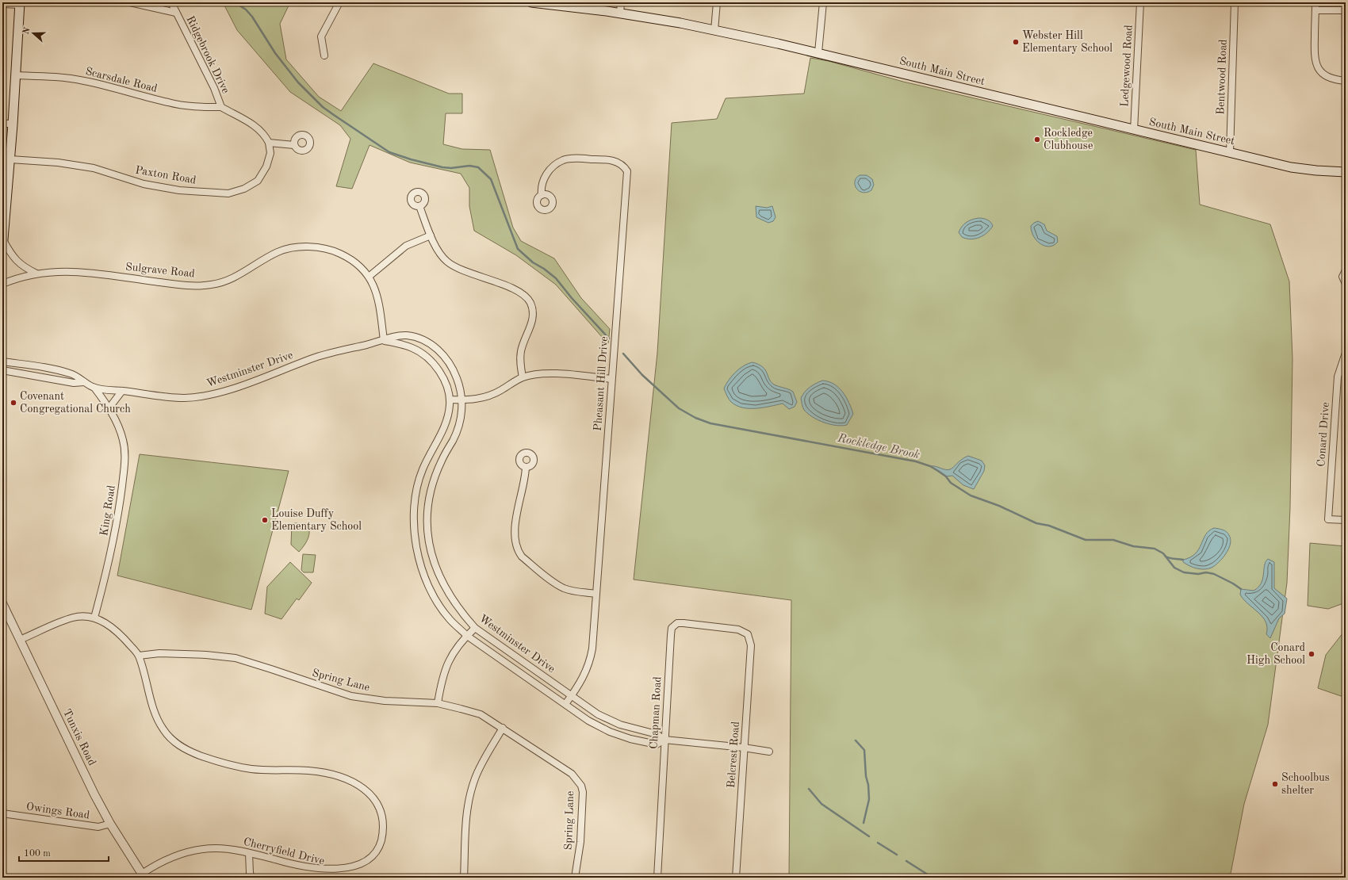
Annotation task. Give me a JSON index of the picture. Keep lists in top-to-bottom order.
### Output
{
  "streets": {
    "main road": ["South Main Street"],
    "street": [
      "Ridgebrook Drive",
      "Ledgewood Road",
      "Bentwood Road",
      "Scarsdale Road",
      "Paxton Road",
      "Sulgrave Road",
      "Westminster Drive",
      "Pheasant Hill Drive",
      "Conard Drive",
      "King Road",
      "Spring Lane",
      "Chapman Road",
      "Tunxis Road",
      "Belcrest Road",
      "Owings Road",
      "Cherryfield Drive"
    ]
  },
  "crossings": [
    ["Ridgebrook Drive", "Scarsdale Road"],
    ["Ridgebrook Drive", "Paxton Road"],
    ["Ledgewood Road", "South Main Street"],
    ["South Main Street", "Bentwood Road"],
    ["Sulgrave Road", "Westminster Drive"],
    ["Westminster Drive", "Pheasant Hill Drive"],
    ["Westminster Drive", "King Road"],
    ["Westminster Drive", "Chapman Road"],
    ["Westminster Drive", "Belcrest Road"],
    ["Spring Lane", "Cherryfield Drive"],
    ["Chapman Road", "Belcrest Road"],
    ["Tunxis Road", "Owings Road"],
    ["Tunxis Road", "Cherryfield Drive"]
  ],
  "water": ["Rockledge Brook"],
  "places": [
    "Webster Hill Elementary School",
    "Rockledge Clubhouse",
    "Covenant Congregational Church",
    "Louise Duffy Elementary School",
    "Conard High School",
    "Schoolbus shelter"
  ],
  "scale_bar": "100 m",
  "north": "left"
}
